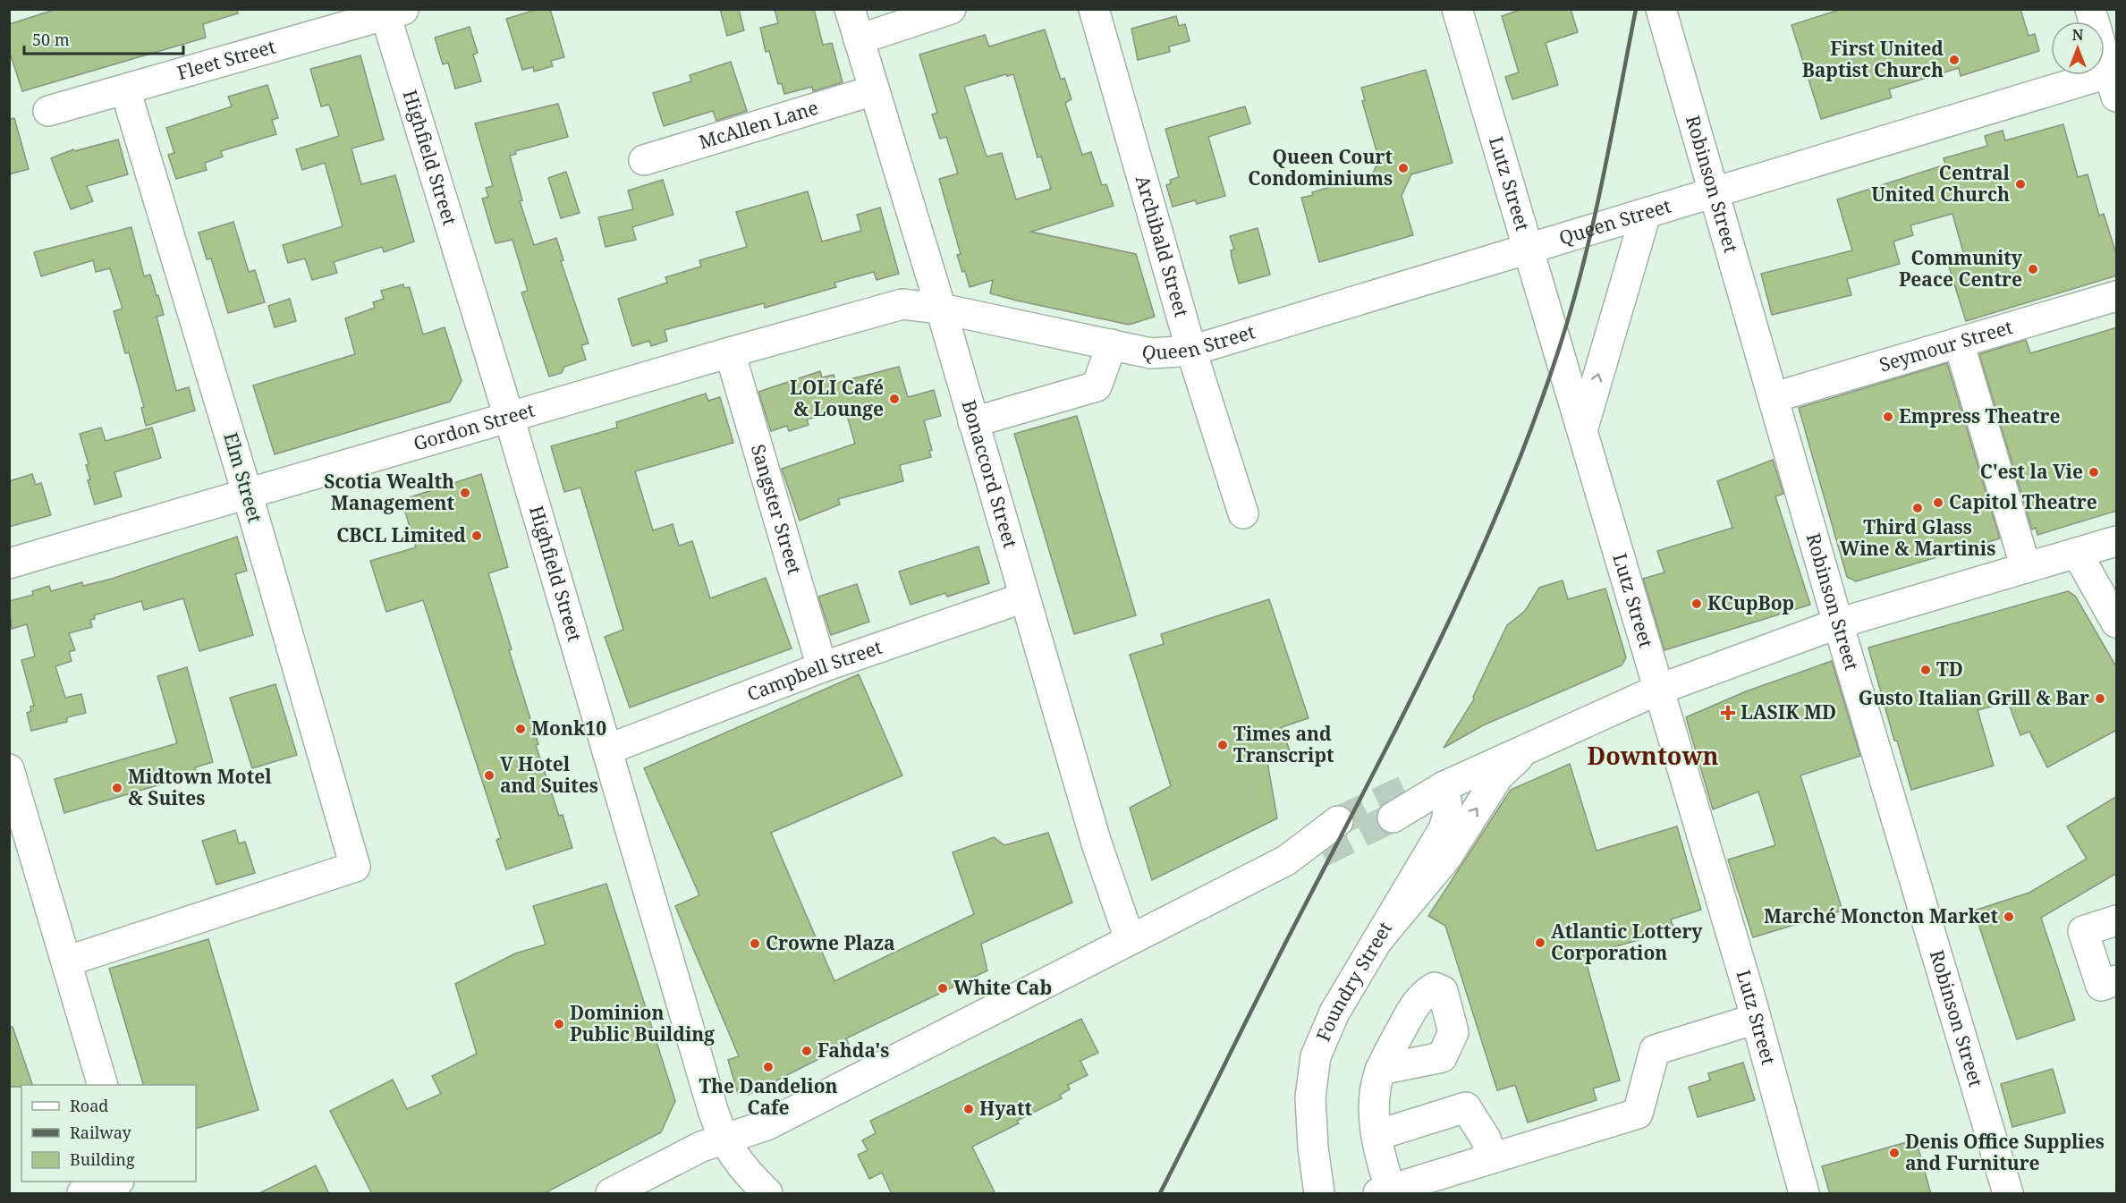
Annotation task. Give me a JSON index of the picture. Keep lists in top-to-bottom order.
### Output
{
  "streets": {
    "street": [
      "Fleet Street",
      "McAllen Lane",
      "Highfield Street",
      "Lutz Street",
      "Robinson Street",
      "Queen Street",
      "Archibald Street",
      "Seymour Street",
      "Gordon Street",
      "Bonaccord Street",
      "Elm Street",
      "Sangster Street",
      "Campbell Street",
      "Foundry Street"
    ]
  },
  "crossings": [
    ["Fleet Street", "Highfield Street"],
    ["Fleet Street", "Elm Street"],
    ["McAllen Lane", "Bonaccord Street"],
    ["Highfield Street", "Gordon Street"],
    ["Highfield Street", "Campbell Street"],
    ["Lutz Street", "Queen Street"],
    ["Robinson Street", "Queen Street"],
    ["Robinson Street", "Seymour Street"],
    ["Queen Street", "Archibald Street"],
    ["Queen Street", "Gordon Street"],
    ["Queen Street", "Bonaccord Street"],
    ["Gordon Street", "Bonaccord Street"],
    ["Gordon Street", "Elm Street"],
    ["Gordon Street", "Sangster Street"],
    ["Bonaccord Street", "Campbell Street"],
    ["Sangster Street", "Campbell Street"]
  ],
  "districts": ["Downtown"],
  "places": {
    "other": [
      "First United Baptist Church",
      "Queen Court Condominiums",
      "Central United Church",
      "Community Peace Centre",
      "LOLI Café & Lounge",
      "Empress Theatre",
      "C'est la Vie",
      "Scotia Wealth Management",
      "Capitol Theatre",
      "Third Glass Wine & Martinis",
      "CBCL Limited",
      "KCupBop",
      "TD",
      "Gusto Italian Grill & Bar",
      "Monk10",
      "Times and Transcript",
      "V Hotel and Suites",
      "Midtown Motel & Suites",
      "Marché Moncton Market",
      "Atlantic Lottery Corporation",
      "Crowne Plaza",
      "White Cab",
      "Dominion Public Building",
      "Fahda's",
      "The Dandelion Cafe",
      "Hyatt",
      "Denis Office Supplies and Furniture"
    ],
    "health": ["LASIK MD"]
  },
  "legend": ["Road", "Railway", "Building"],
  "scale_bar": "50 m",
  "north": "top"
}
